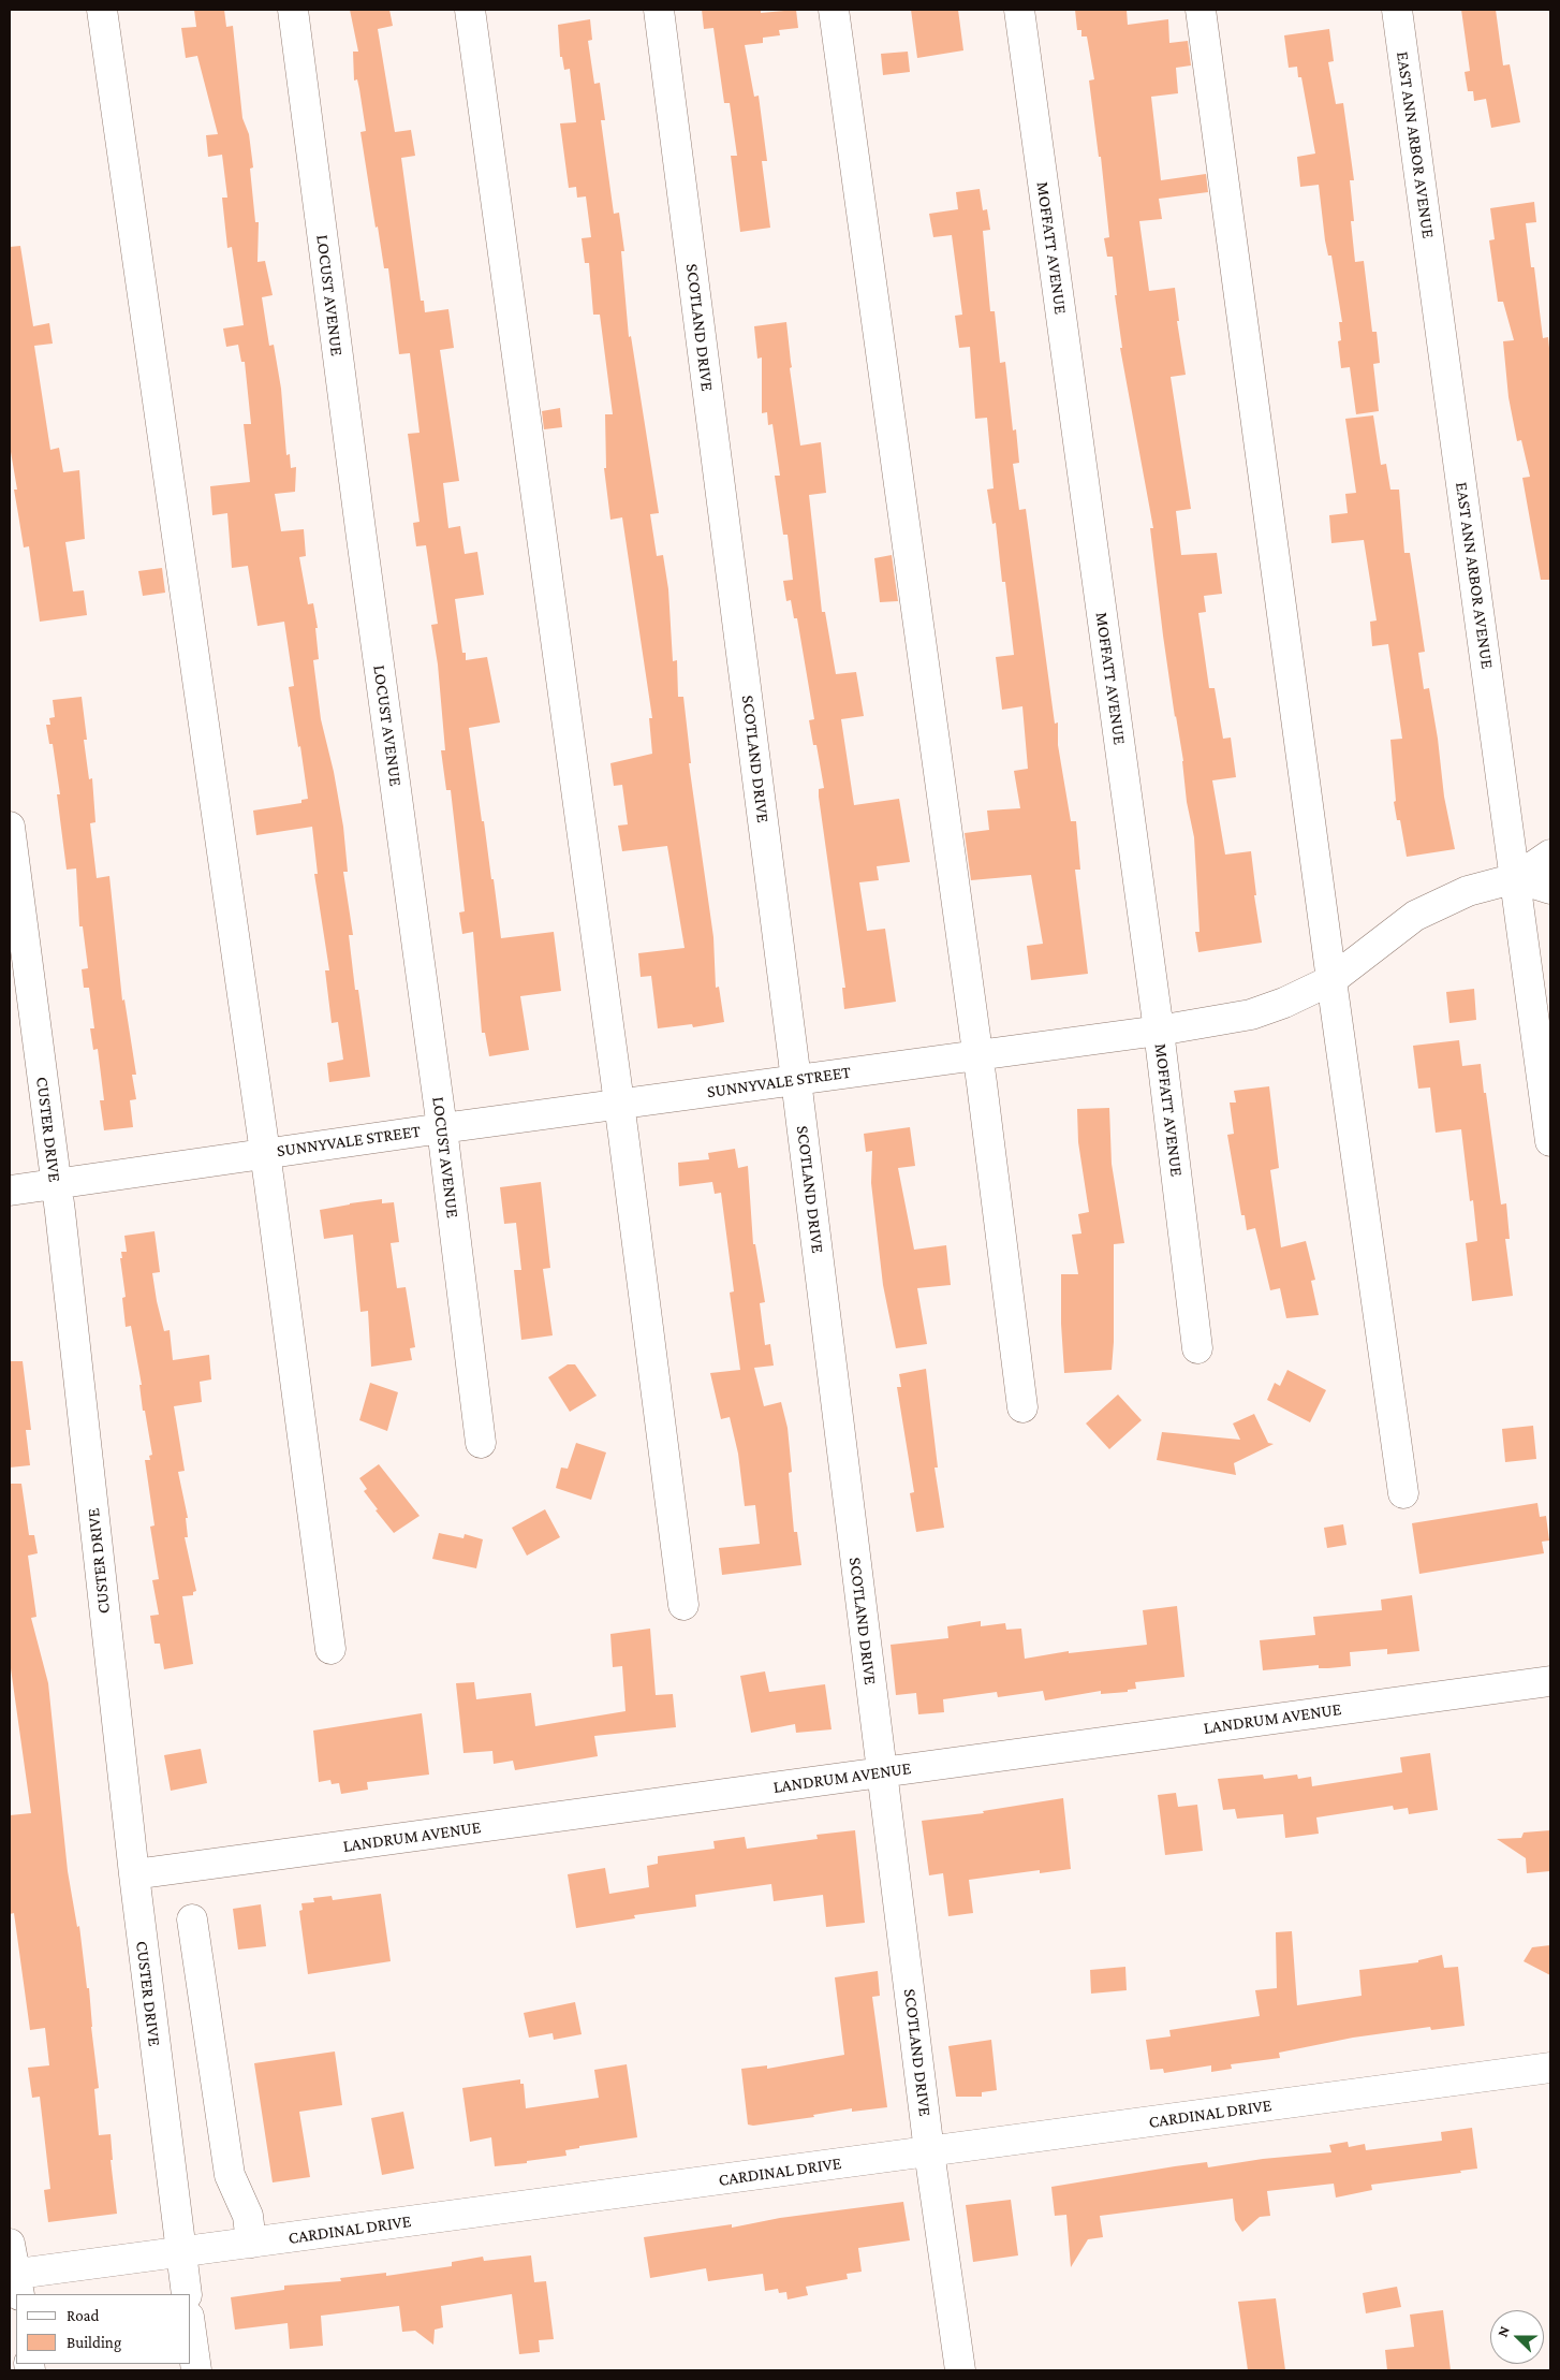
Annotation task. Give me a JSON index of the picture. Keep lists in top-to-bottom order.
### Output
{
  "streets": {
    "street": [
      "EAST ANN ARBOR AVENUE",
      "MOFFATT AVENUE",
      "LOCUST AVENUE",
      "SCOTLAND DRIVE",
      "SUNNYVALE STREET",
      "CUSTER DRIVE",
      "LANDRUM AVENUE",
      "CARDINAL DRIVE"
    ]
  },
  "crossings": [
    ["EAST ANN ARBOR AVENUE", "SUNNYVALE STREET"],
    ["MOFFATT AVENUE", "SUNNYVALE STREET"],
    ["LOCUST AVENUE", "SUNNYVALE STREET"],
    ["SCOTLAND DRIVE", "SUNNYVALE STREET"],
    ["SCOTLAND DRIVE", "LANDRUM AVENUE"],
    ["SCOTLAND DRIVE", "CARDINAL DRIVE"],
    ["SUNNYVALE STREET", "CUSTER DRIVE"],
    ["CUSTER DRIVE", "LANDRUM AVENUE"],
    ["CUSTER DRIVE", "CARDINAL DRIVE"]
  ],
  "legend": ["Road", "Building"],
  "north": "left"
}
